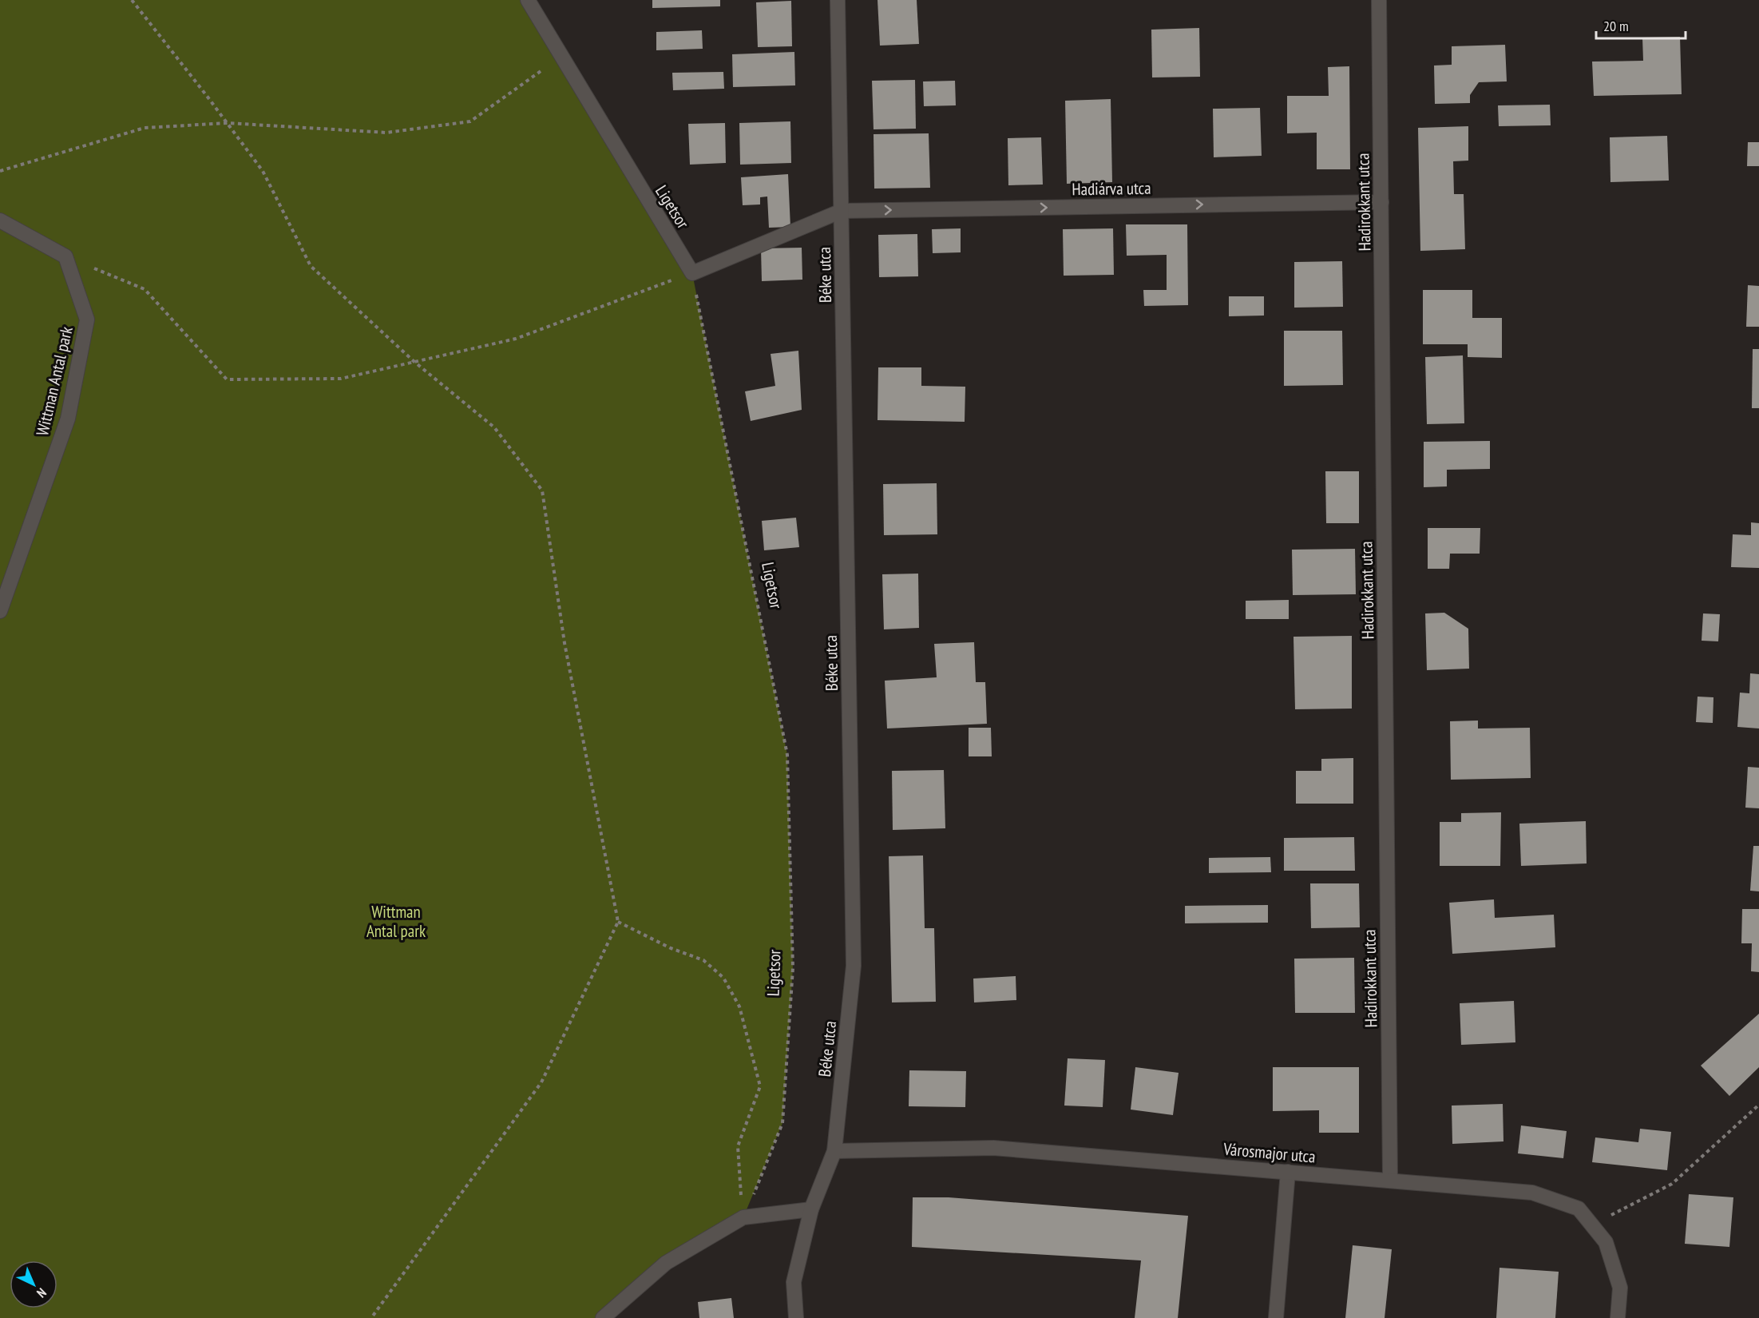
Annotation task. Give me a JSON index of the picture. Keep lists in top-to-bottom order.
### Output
{
  "streets": {
    "street": [
      "Hadiárva utca",
      "Hadirokkant utca",
      "Ligetsor",
      "Béke utca",
      "Wittman Antal park",
      "Városmajor utca"
    ]
  },
  "crossings": [
    ["Hadiárva utca", "Hadirokkant utca"],
    ["Hadiárva utca", "Béke utca"],
    ["Hadirokkant utca", "Városmajor utca"],
    ["Béke utca", "Városmajor utca"]
  ],
  "one_way": ["Hadiárva utca"],
  "parks": ["Wittman Antal park"],
  "scale_bar": "20 m",
  "north": "bottom right"
}
